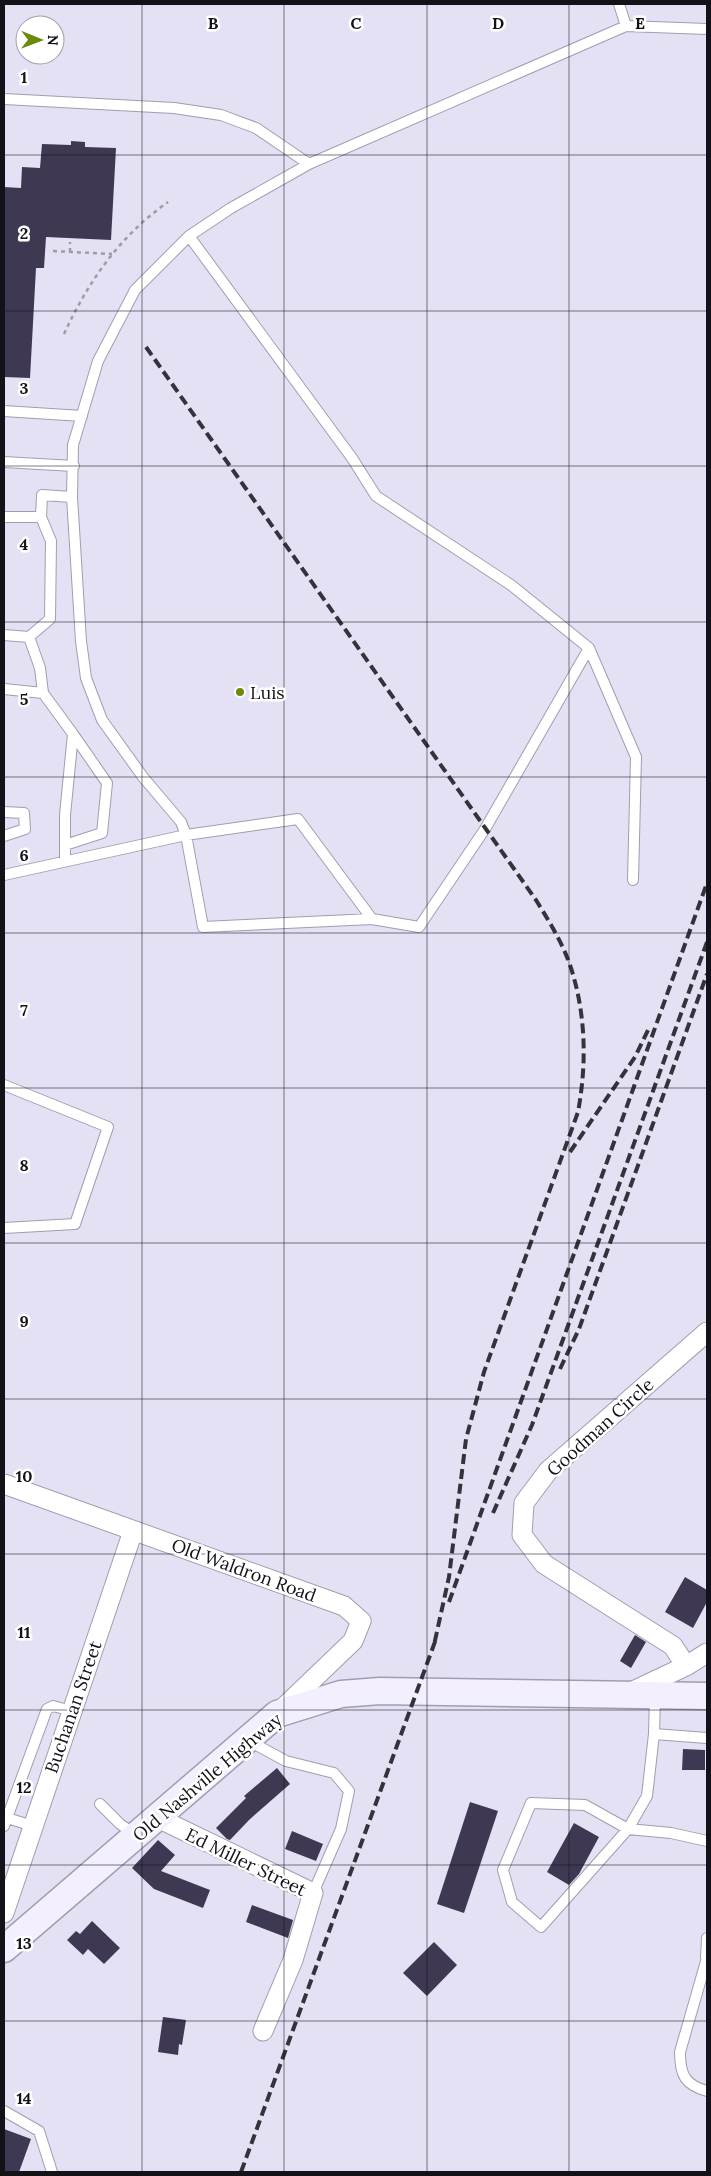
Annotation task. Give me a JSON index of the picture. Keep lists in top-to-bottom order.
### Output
{
  "streets": {
    "main road": ["Old Nashville Highway"],
    "street": [
      "Goodman Circle",
      "Old Waldron Road",
      "Buchanan Street",
      "Ed Miller Street"
    ]
  },
  "crossings": [
    ["Goodman Circle", "Old Nashville Highway"],
    ["Old Waldron Road", "Buchanan Street"],
    ["Old Waldron Road", "Old Nashville Highway"],
    ["Old Nashville Highway", "Ed Miller Street"]
  ],
  "places": ["Luis"],
  "north": "right",
  "grid": {
    "columns": [
      "B",
      "C",
      "D",
      "E"
    ],
    "rows": [
      "1",
      "2",
      "3",
      "4",
      "5",
      "6",
      "7",
      "8",
      "9",
      "10",
      "11",
      "12",
      "13",
      "14"
    ]
  }
}
